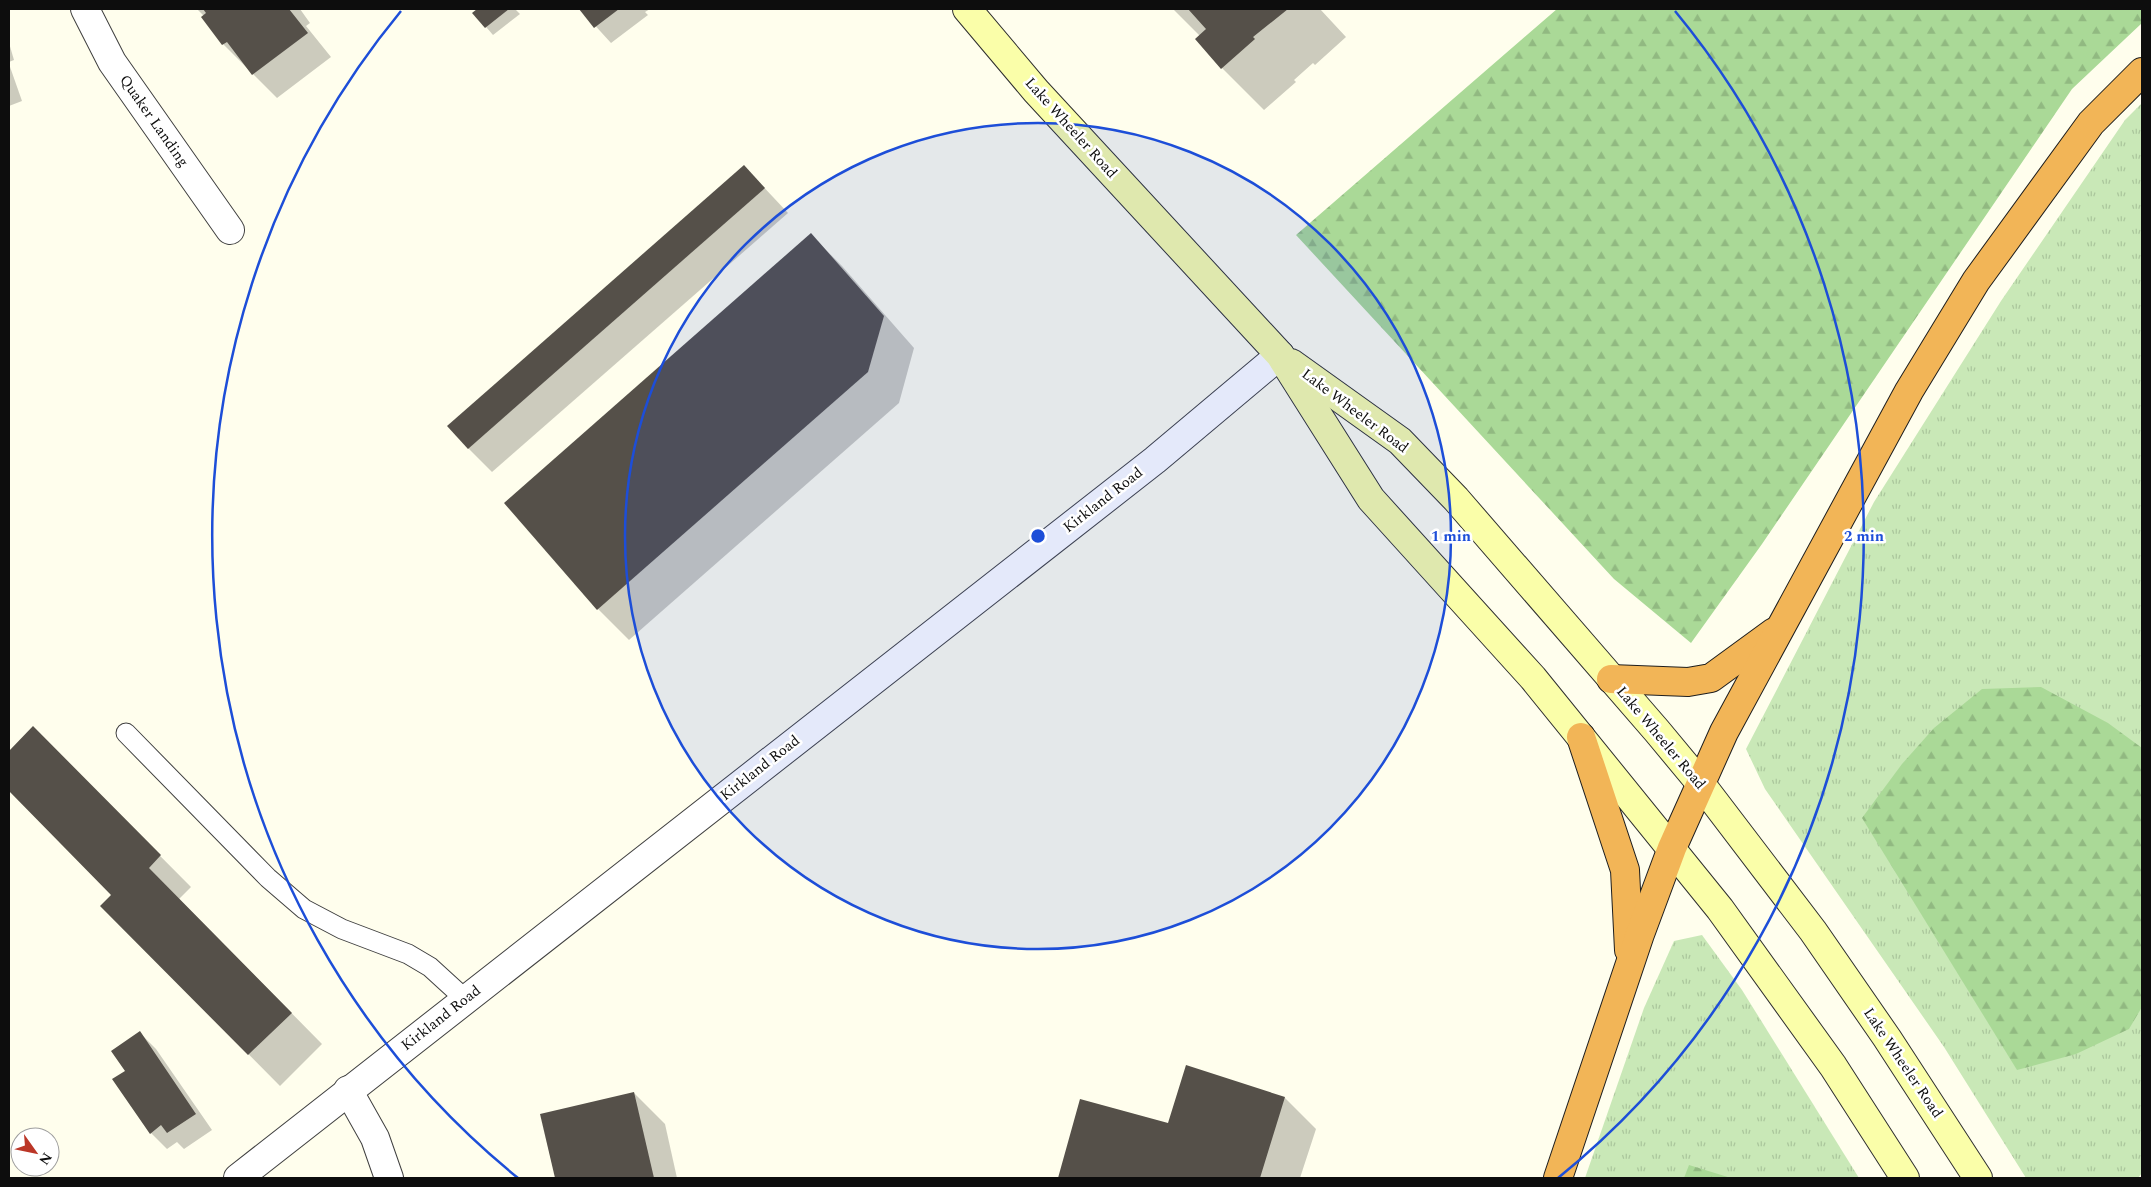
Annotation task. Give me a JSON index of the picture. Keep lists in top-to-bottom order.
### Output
{
  "streets": {
    "main road": ["Lake Wheeler Road"],
    "street": ["Quaker Landing", "Kirkland Road"]
  },
  "crossings": [
    ["Lake Wheeler Road", "Kirkland Road"]
  ],
  "north": "bottom right",
  "rings": ["1 min", "2 min"]
}
